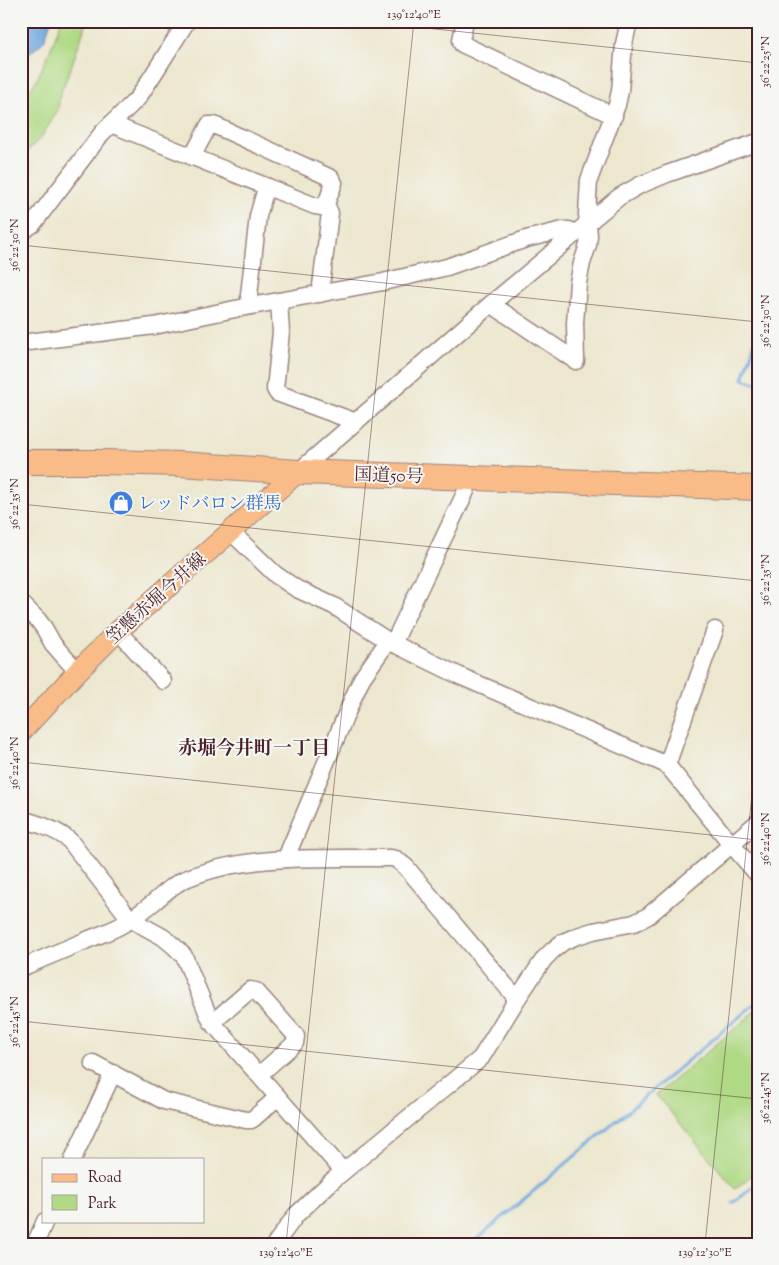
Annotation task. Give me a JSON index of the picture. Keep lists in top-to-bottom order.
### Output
{
  "streets": {
    "highway": ["国道50号"],
    "main road": ["笠懸赤堀今井線"]
  },
  "crossings": [
    ["国道50号", "笠懸赤堀今井線"]
  ],
  "districts": ["赤堀今井町一丁目"],
  "places": {
    "shop": ["レッドバロン群馬"]
  },
  "legend": ["Road", "Park"],
  "coordinates": [
    "139°12'40\"E",
    "36°22'25\"N",
    "36°22'30\"N",
    "36°22'35\"N",
    "36°22'40\"N",
    "36°22'45\"N",
    "139°12'30\"E"
  ]
}
